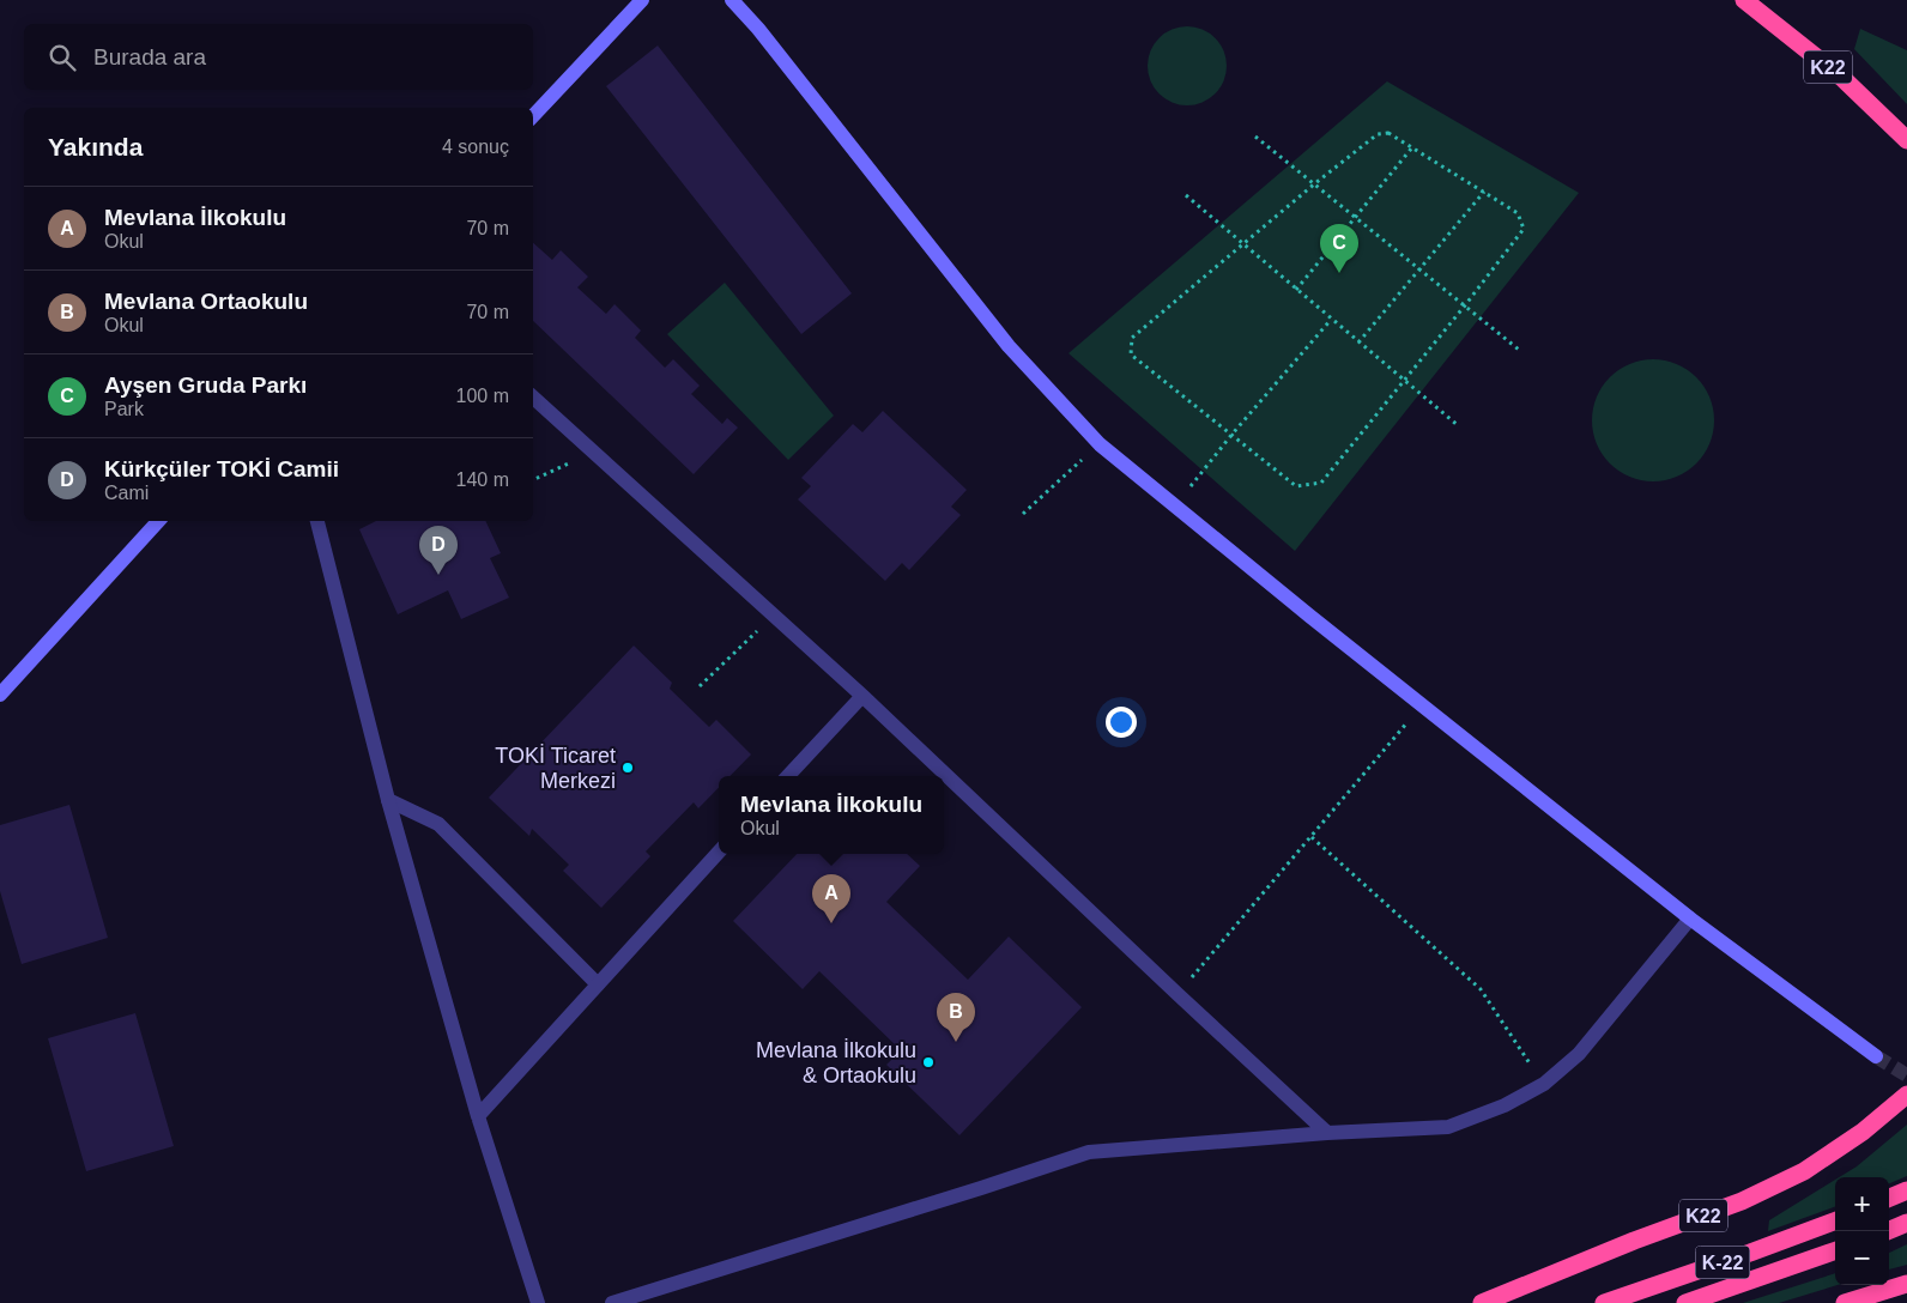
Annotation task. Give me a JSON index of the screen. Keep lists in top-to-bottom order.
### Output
{
  "streets": {
    "highway": ["K22", "K-22"]
  },
  "places": ["TOKİ Ticaret Merkezi", "Mevlana İlkokulu & Ortaokulu"],
  "page": {
    "search": "Burada ara",
    "heading": ["Yakında", "4 sonuç"],
    "list": [
      {
        "mark": "A",
        "name": "Mevlana İlkokulu",
        "note": "Okul",
        "value": "70 m"
      },
      {
        "mark": "B",
        "name": "Mevlana Ortaokulu",
        "note": "Okul",
        "value": "70 m"
      },
      {
        "mark": "C",
        "name": "Ayşen Gruda Parkı",
        "note": "Park",
        "value": "100 m"
      },
      {
        "mark": "D",
        "name": "Kürkçüler TOKİ Camii",
        "note": "Cami",
        "value": "140 m"
      }
    ],
    "pins": [
      "C",
      "D",
      "A",
      "B"
    ],
    "popup": ["Mevlana İlkokulu", "Okul"],
    "map_buttons": ["+", "−"]
  }
}
